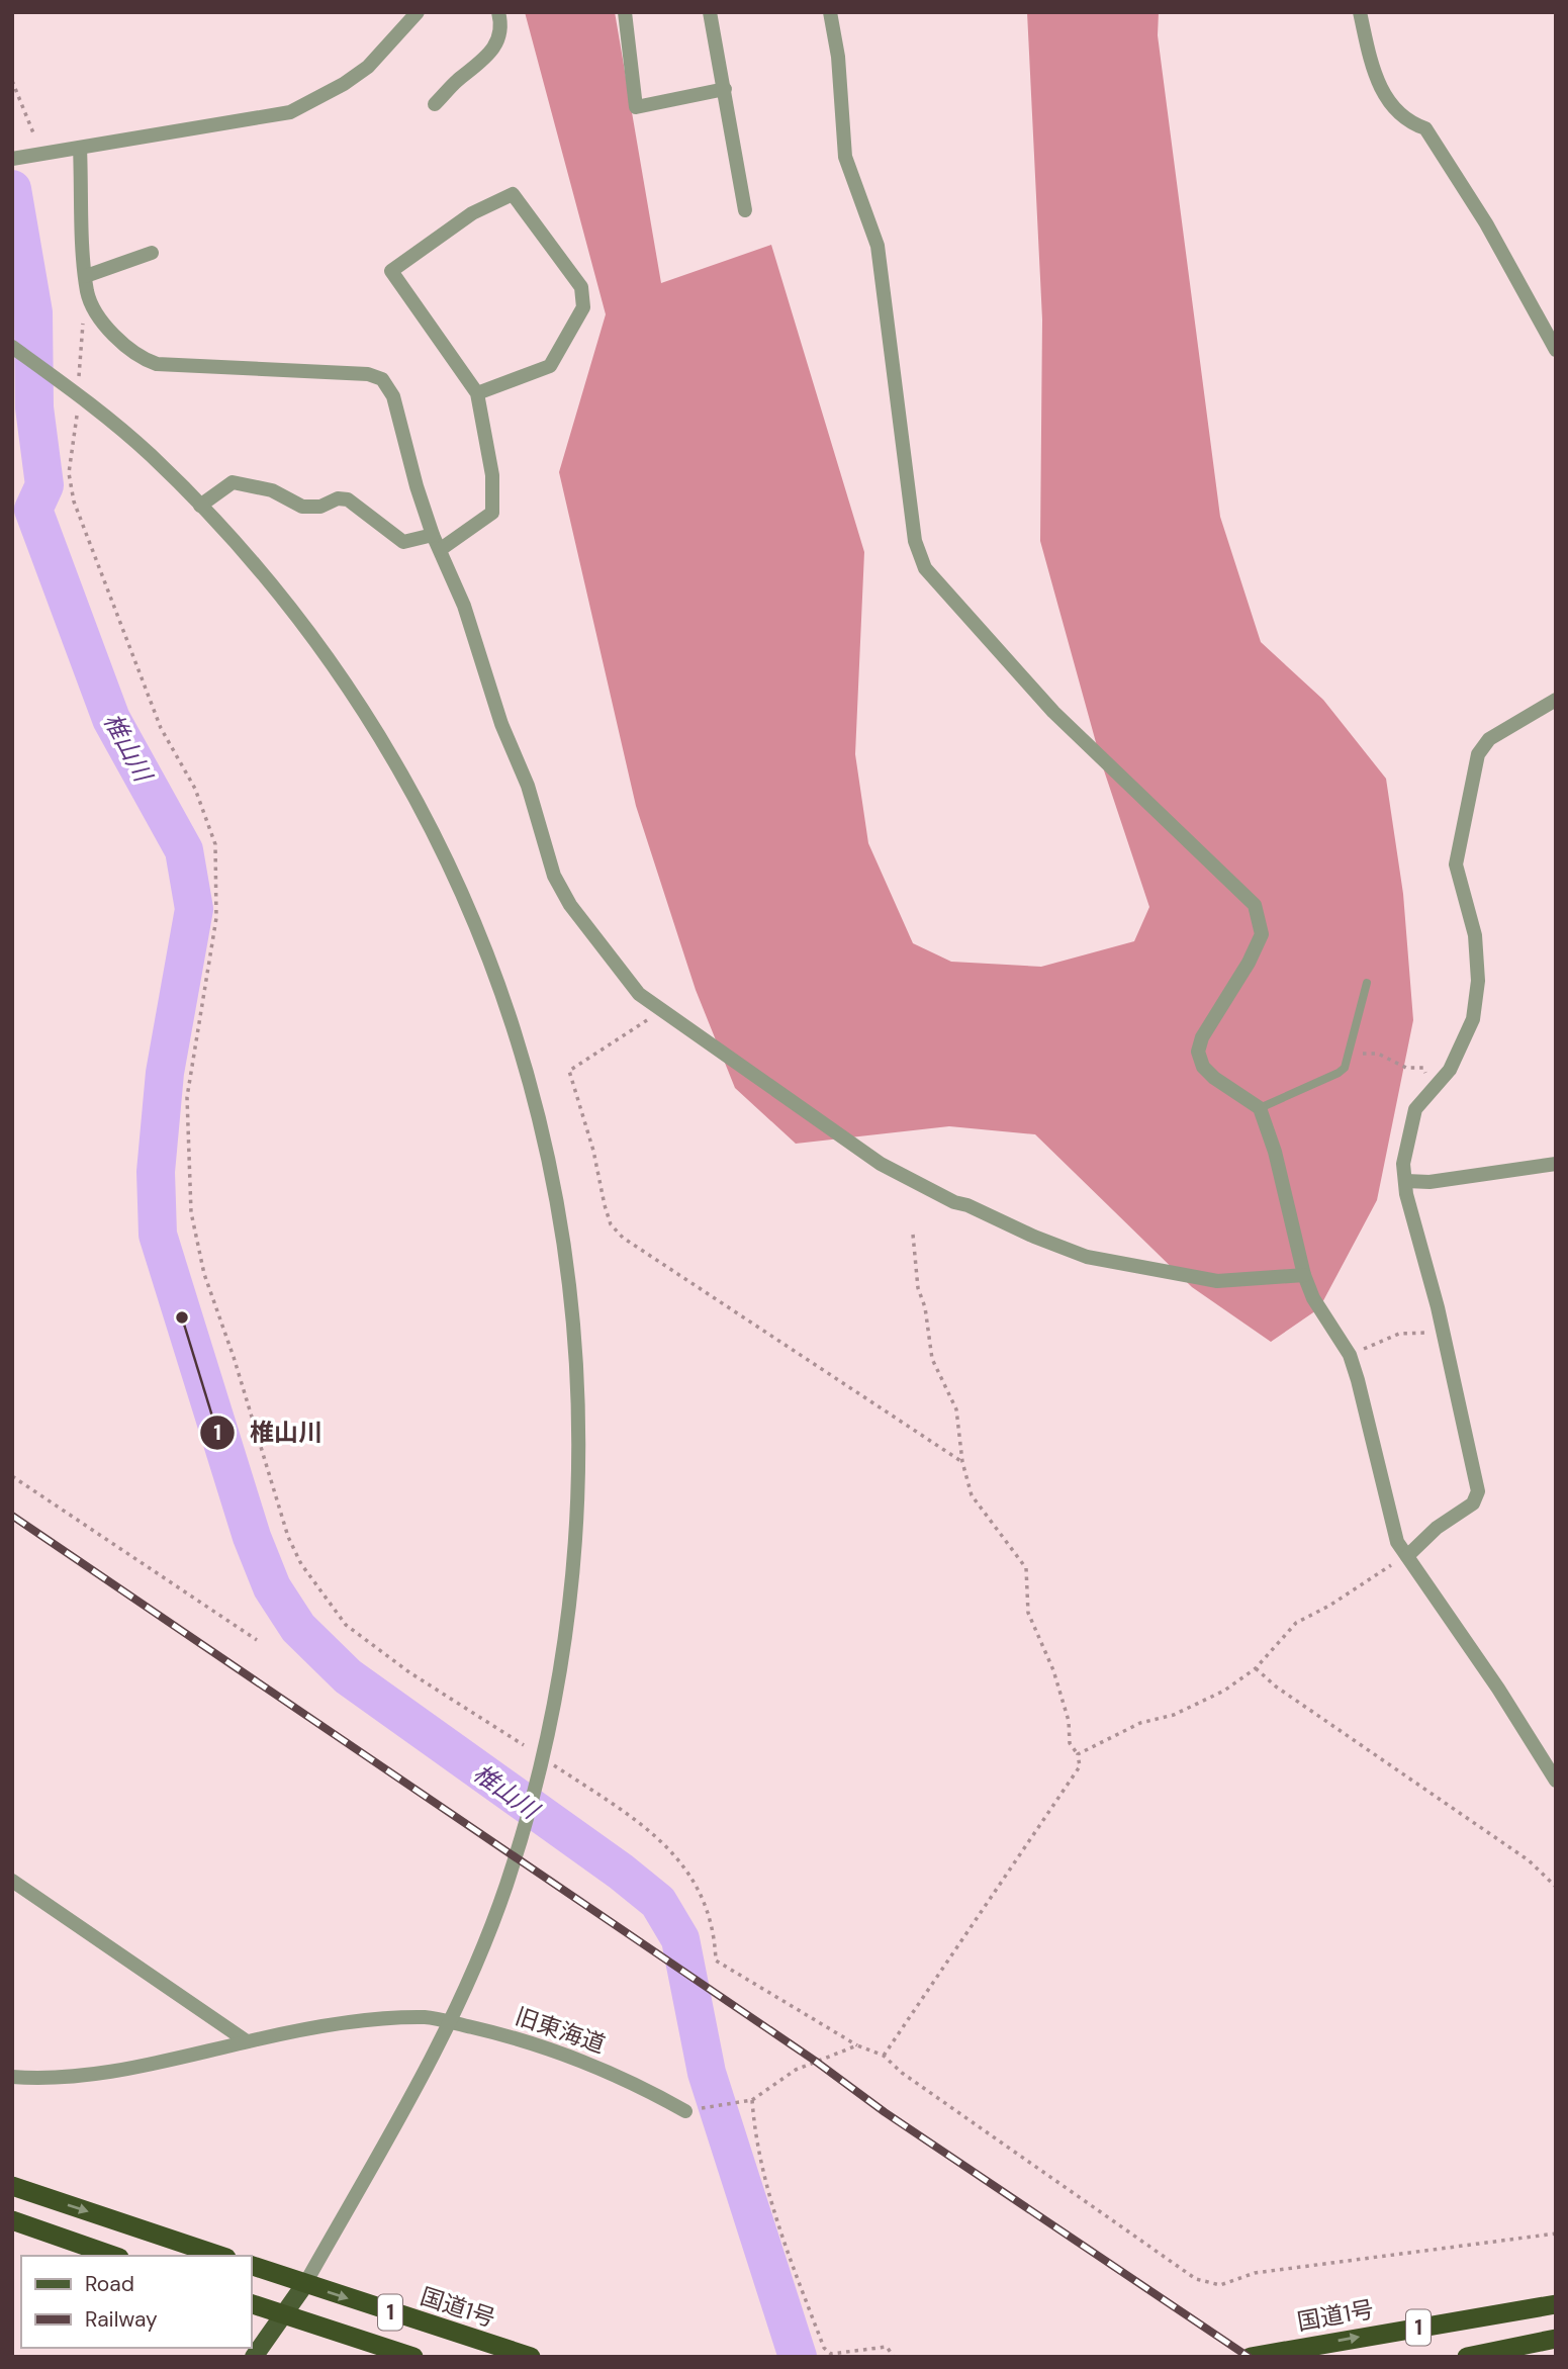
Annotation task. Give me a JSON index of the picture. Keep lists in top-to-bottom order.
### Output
{
  "streets": {
    "highway": ["国道1号", "1"],
    "street": ["旧東海道"]
  },
  "water": ["椎山川"],
  "places": ["椎山川"],
  "legend": ["Road", "Railway"]
}
